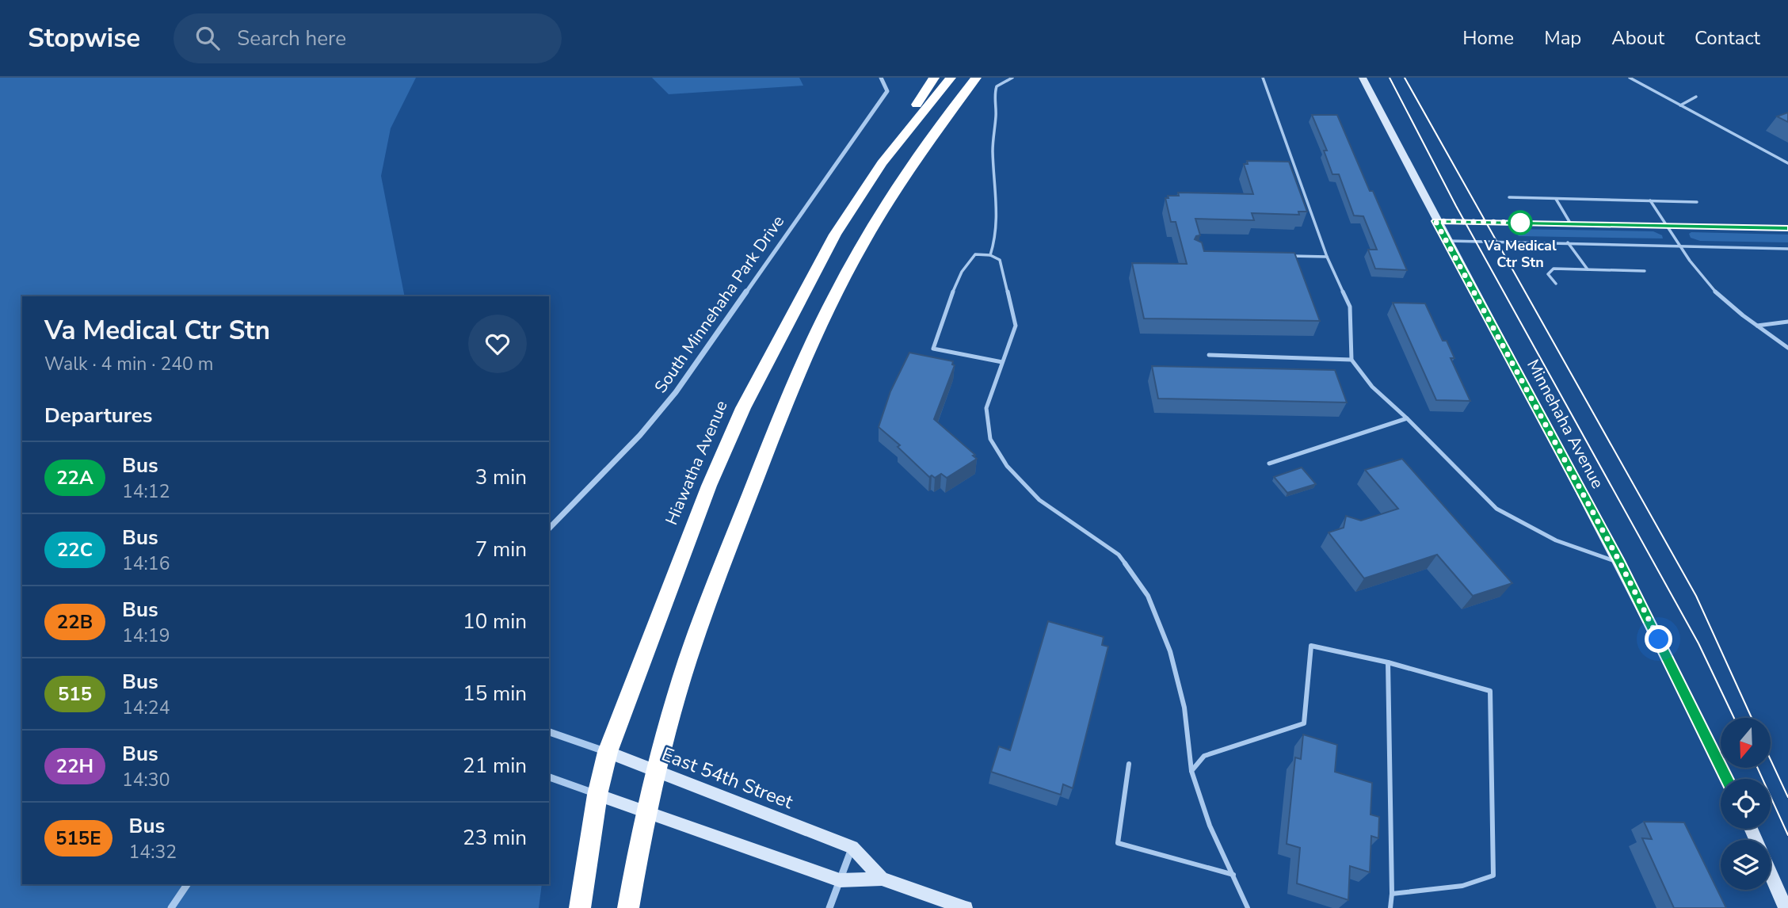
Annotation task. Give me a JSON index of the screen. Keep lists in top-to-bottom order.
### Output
{
  "streets": {
    "highway": ["Hiawatha Avenue"],
    "street": ["South Minnehaha Park Drive", "Minnehaha Avenue", "East 54th Street"]
  },
  "crossings": [
    ["Hiawatha Avenue", "East 54th Street"]
  ],
  "places": ["Va Medical Ctr Stn"],
  "lines": ["bus line 22A"],
  "north": "bottom",
  "page": {
    "header": "Stopwise",
    "search": "Search here",
    "nav": [
      "Home",
      "Map",
      "About",
      "Contact"
    ],
    "heading": [
      ["Va Medical Ctr Stn", "Walk · 4 min · 240 m"],
      "Departures"
    ],
    "list": [
      {
        "mark": "22A",
        "name": "Bus",
        "note": "14:12",
        "value": "3 min"
      },
      {
        "mark": "22C",
        "name": "Bus",
        "note": "14:16",
        "value": "7 min"
      },
      {
        "mark": "22B",
        "name": "Bus",
        "note": "14:19",
        "value": "10 min"
      },
      {
        "mark": "515",
        "name": "Bus",
        "note": "14:24",
        "value": "15 min"
      },
      {
        "mark": "22H",
        "name": "Bus",
        "note": "14:30",
        "value": "21 min"
      },
      {
        "mark": "515E",
        "name": "Bus",
        "note": "14:32",
        "value": "23 min"
      }
    ]
  }
}
